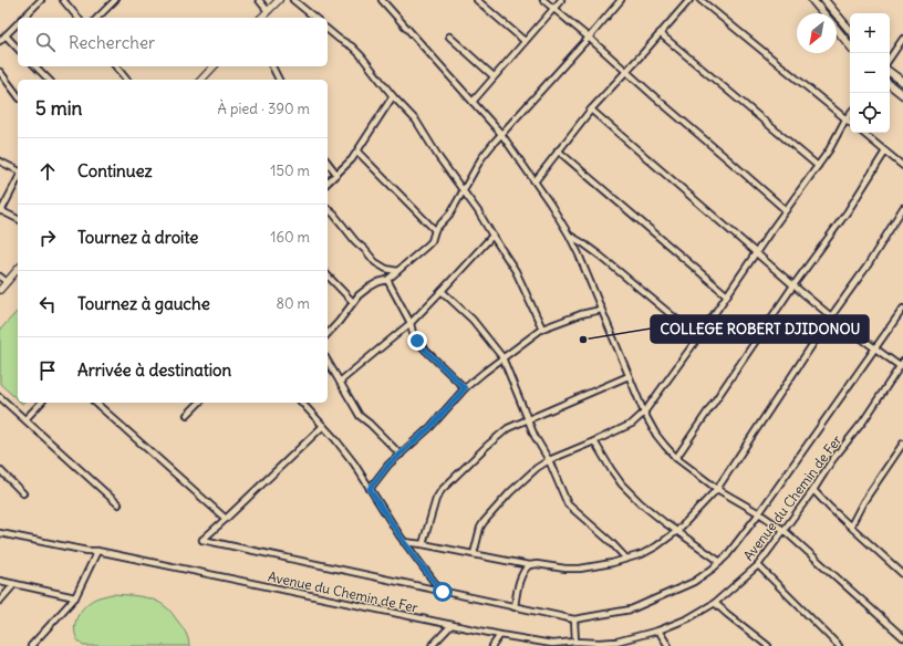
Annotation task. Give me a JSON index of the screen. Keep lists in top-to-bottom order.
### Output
{
  "streets": {
    "street": ["Avenue du Chemin de Fer"]
  },
  "places": ["COLLEGE ROBERT DJIDONOU"],
  "north": "bottom left",
  "page": {
    "map_buttons": ["+", "−"],
    "search": "Rechercher",
    "heading": ["5 min", "À pied · 390 m"],
    "list": [
      ["Continuez", "150 m"],
      ["Tournez à droite", "160 m"],
      ["Tournez à gauche", "80 m"],
      "Arrivée à destination"
    ]
  }
}
